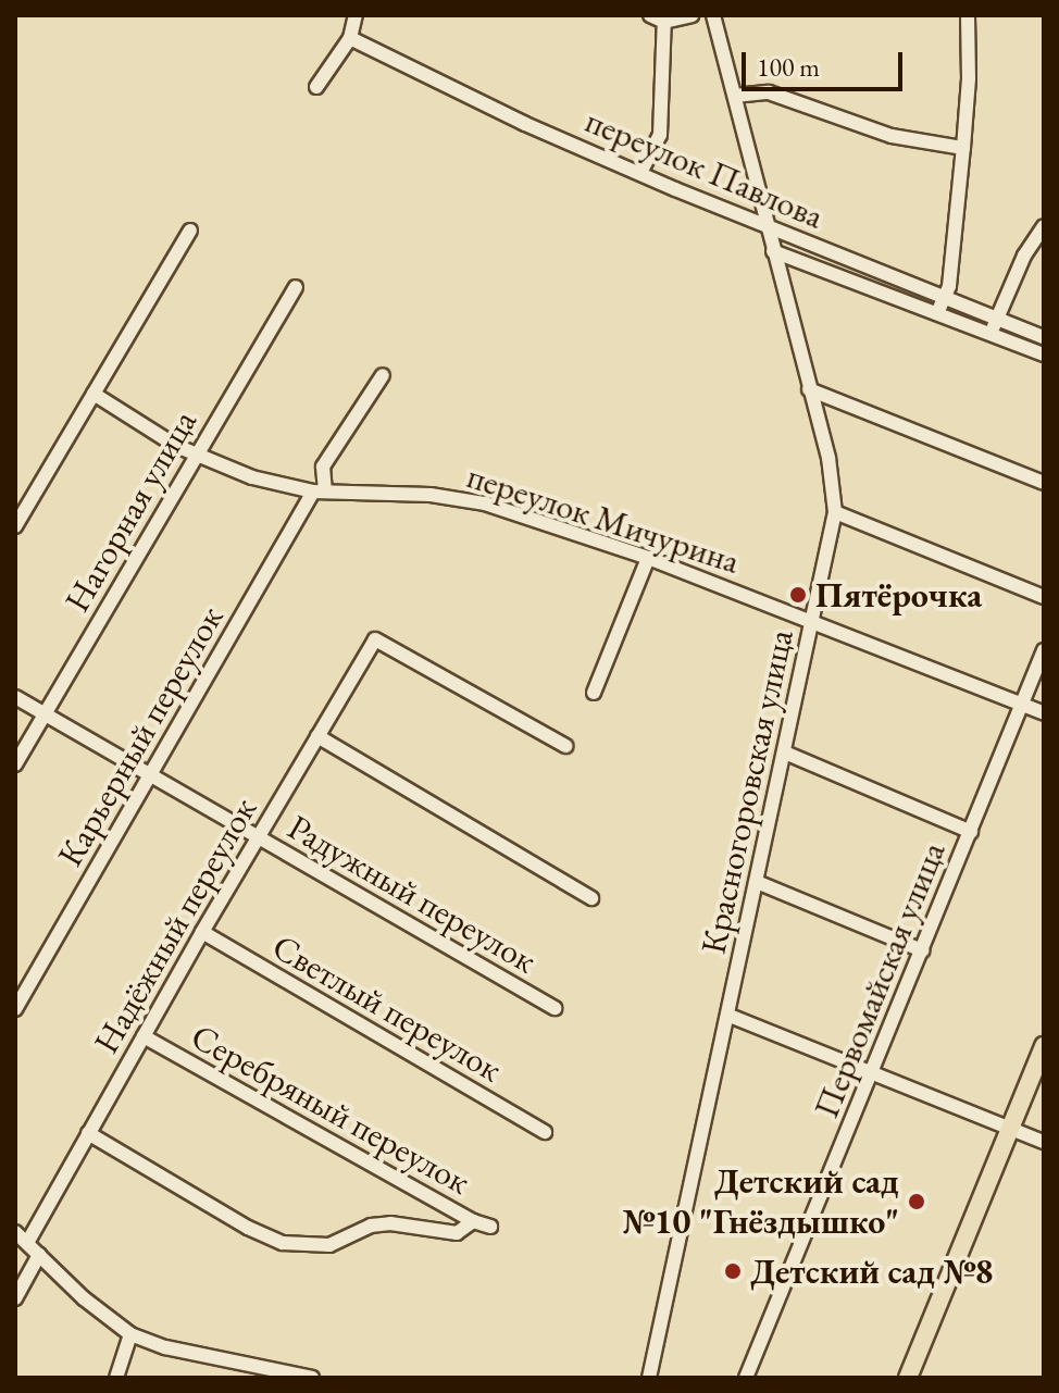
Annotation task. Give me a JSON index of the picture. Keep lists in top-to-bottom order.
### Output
{
  "streets": {
    "street": [
      "переулок Павлова",
      "Нагорная улица",
      "переулок Мичурина",
      "Карьерный переулок",
      "Красногоровская улица",
      "Радужный переулок",
      "Надёжный переулок",
      "Первомайская улица",
      "Светлый переулок",
      "Серебряный переулок"
    ]
  },
  "crossings": [
    ["переулок Павлова", "Красногоровская улица"],
    ["Нагорная улица", "переулок Мичурина"],
    ["Нагорная улица", "Радужный переулок"],
    ["переулок Мичурина", "Карьерный переулок"],
    ["переулок Мичурина", "Красногоровская улица"],
    ["переулок Мичурина", "Первомайская улица"],
    ["Карьерный переулок", "Радужный переулок"],
    ["Радужный переулок", "Надёжный переулок"],
    ["Надёжный переулок", "Светлый переулок"],
    ["Надёжный переулок", "Серебряный переулок"]
  ],
  "places": ["Пятёрочка", "Детский сад №10 \"Гнёздышко\"", "Детский сад №8"],
  "scale_bar": "100 m"
}
